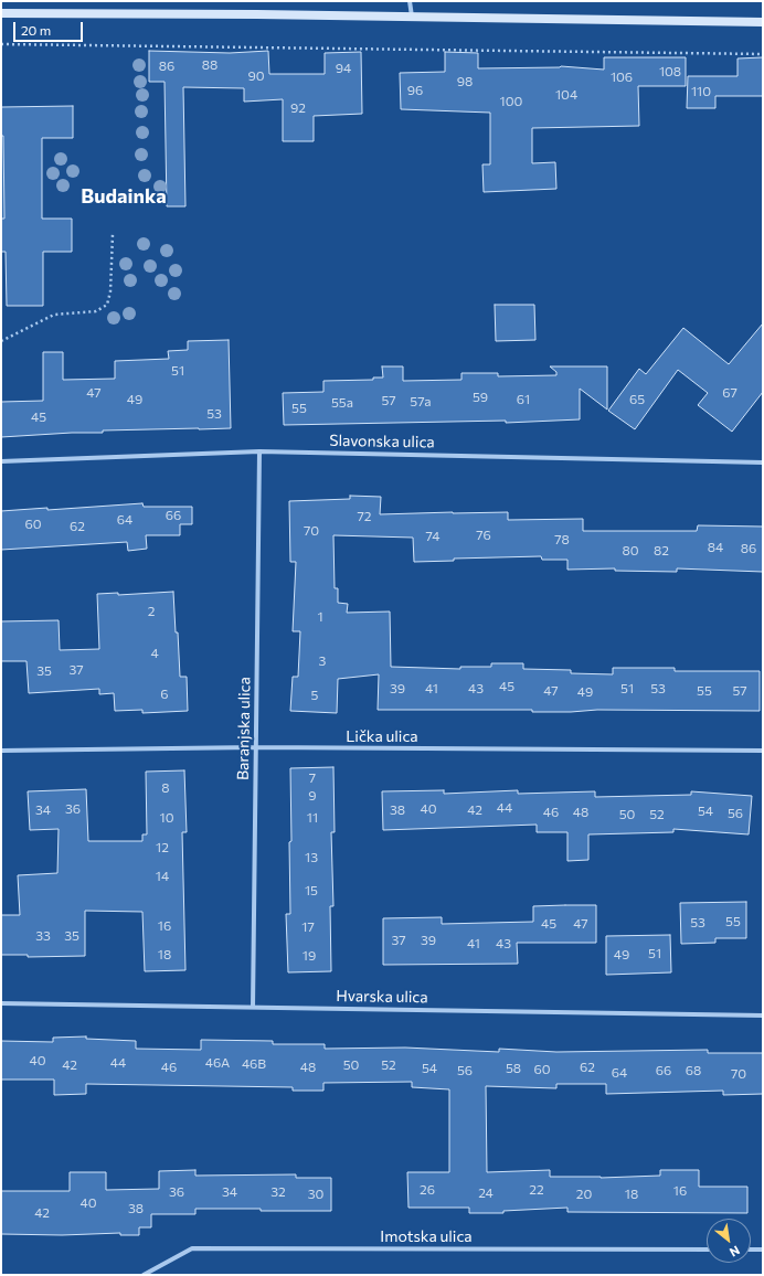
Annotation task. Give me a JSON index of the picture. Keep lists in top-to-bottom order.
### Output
{
  "streets": {
    "street": [
      "Slavonska ulica",
      "Baranjska ulica",
      "Lička ulica",
      "Hvarska ulica",
      "Imotska ulica"
    ]
  },
  "crossings": [
    ["Slavonska ulica", "Baranjska ulica"],
    ["Baranjska ulica", "Lička ulica"],
    ["Baranjska ulica", "Hvarska ulica"]
  ],
  "districts": ["Budainka"],
  "house_numbers": [
    "88",
    "86",
    "94",
    "108",
    "90",
    "106",
    "98",
    "96",
    "110",
    "104",
    "100",
    "92",
    "51",
    "47",
    "67",
    "59",
    "49",
    "61",
    "65",
    "57",
    "57a",
    "55a",
    "55",
    "53",
    "45",
    "66",
    "72",
    "64",
    "60",
    "62",
    "70",
    "76",
    "74",
    "78",
    "84",
    "86",
    "80",
    "82",
    "2",
    "1",
    "4",
    "3",
    "37",
    "35",
    "45",
    "39",
    "41",
    "43",
    "51",
    "53",
    "47",
    "55",
    "57",
    "49",
    "6",
    "5",
    "7",
    "8",
    "9",
    "44",
    "36",
    "40",
    "34",
    "38",
    "42",
    "54",
    "46",
    "48",
    "56",
    "50",
    "52",
    "10",
    "11",
    "12",
    "13",
    "14",
    "15",
    "55",
    "53",
    "45",
    "47",
    "16",
    "17",
    "33",
    "35",
    "37",
    "39",
    "41",
    "43",
    "51",
    "18",
    "49",
    "19",
    "40",
    "44",
    "46A",
    "46B",
    "42",
    "50",
    "52",
    "46",
    "48",
    "62",
    "54",
    "58",
    "60",
    "56",
    "66",
    "68",
    "64",
    "70",
    "26",
    "22",
    "16",
    "36",
    "34",
    "32",
    "24",
    "30",
    "20",
    "18",
    "40",
    "38",
    "42"
  ],
  "scale_bar": "20 m",
  "north": "bottom right"
}
